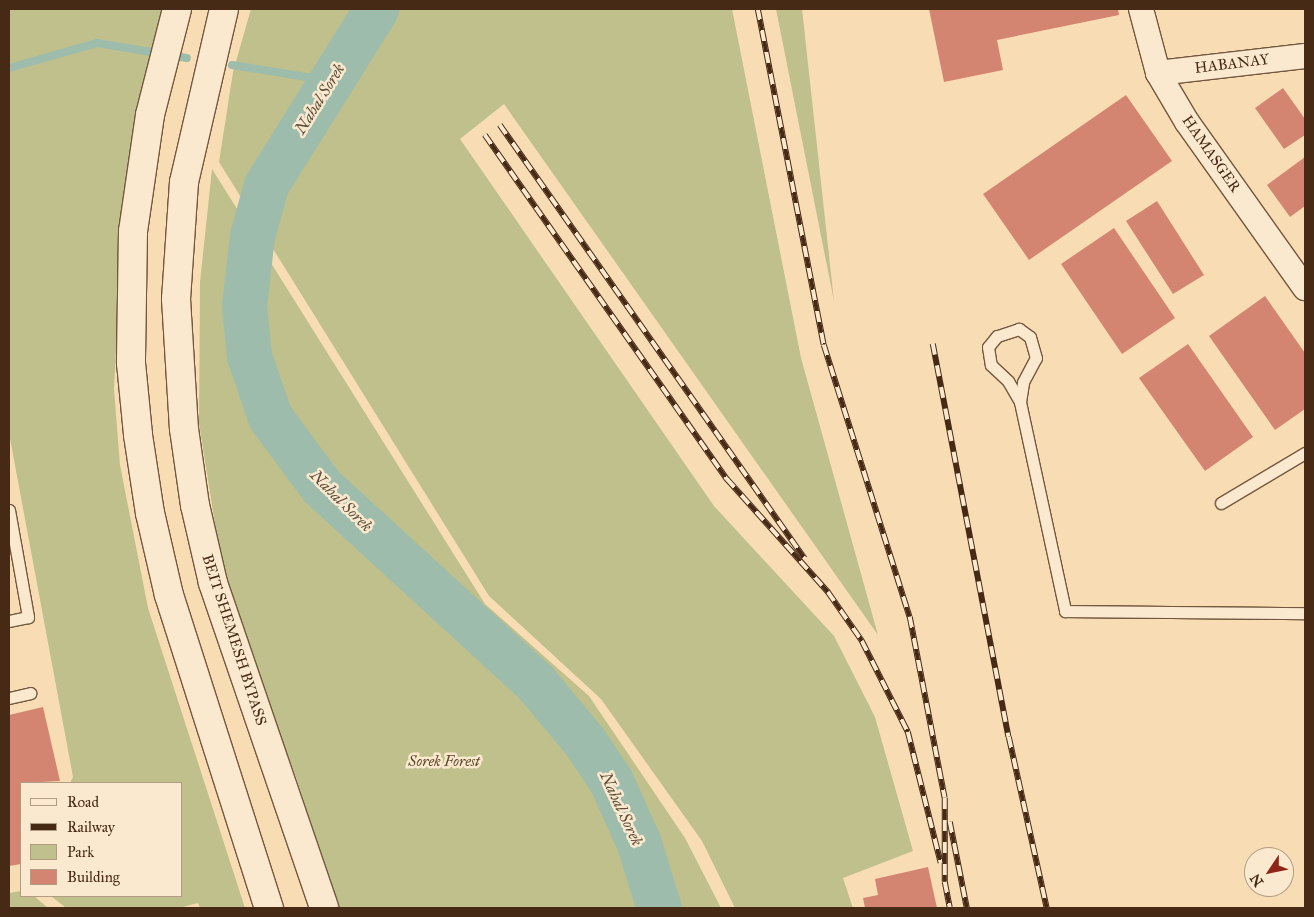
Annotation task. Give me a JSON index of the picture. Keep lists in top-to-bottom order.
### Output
{
  "streets": {
    "main road": ["BEIT SHEMESH BYPASS"],
    "street": ["HABANAY", "HAMASGER"]
  },
  "crossings": [
    ["HABANAY", "HAMASGER"]
  ],
  "water": ["Nahal Sorek"],
  "parks": ["Sorek Forest"],
  "legend": [
    "Road",
    "Railway",
    "Park",
    "Building"
  ],
  "north": "bottom left"
}
